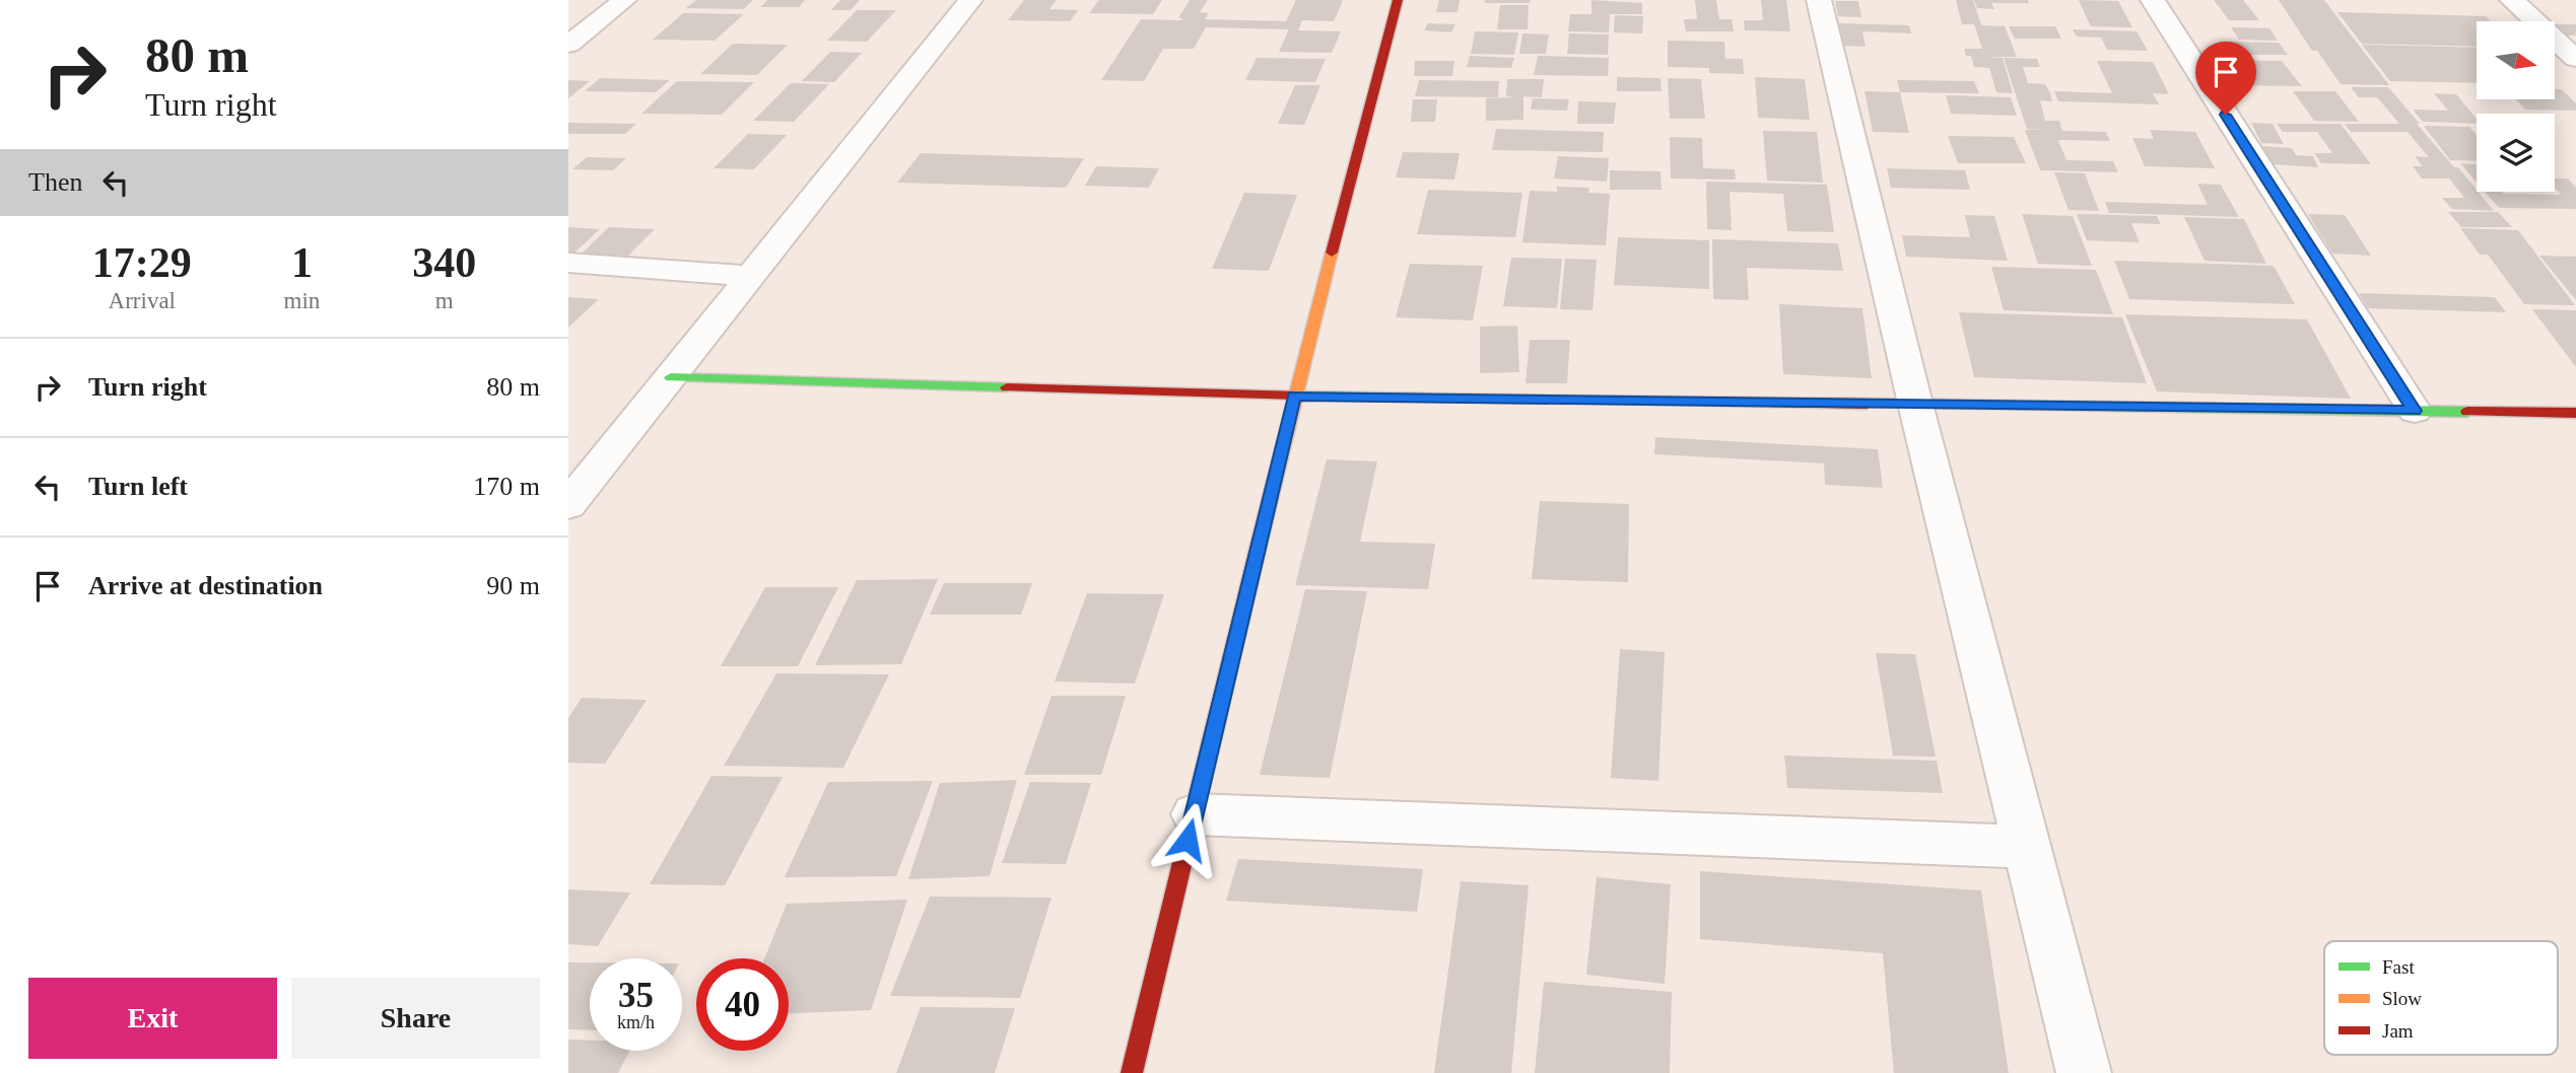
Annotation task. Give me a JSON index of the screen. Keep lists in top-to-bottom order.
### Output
{
  "legend": ["Fast", "Slow", "Jam"],
  "north": "right",
  "page": {
    "turn": ["80 m", "Turn right"],
    "then": "Then",
    "eta": [
      "17:29",
      "Arrival",
      "1",
      "min",
      "340",
      "m"
    ],
    "list": [
      {
        "name": "Turn right",
        "value": "80 m"
      },
      {
        "name": "Turn left",
        "value": "170 m"
      },
      {
        "name": "Arrive at destination",
        "value": "90 m"
      }
    ],
    "speed": "35 km/h",
    "limit": "40",
    "buttons": ["Exit", "Share"]
  }
}
